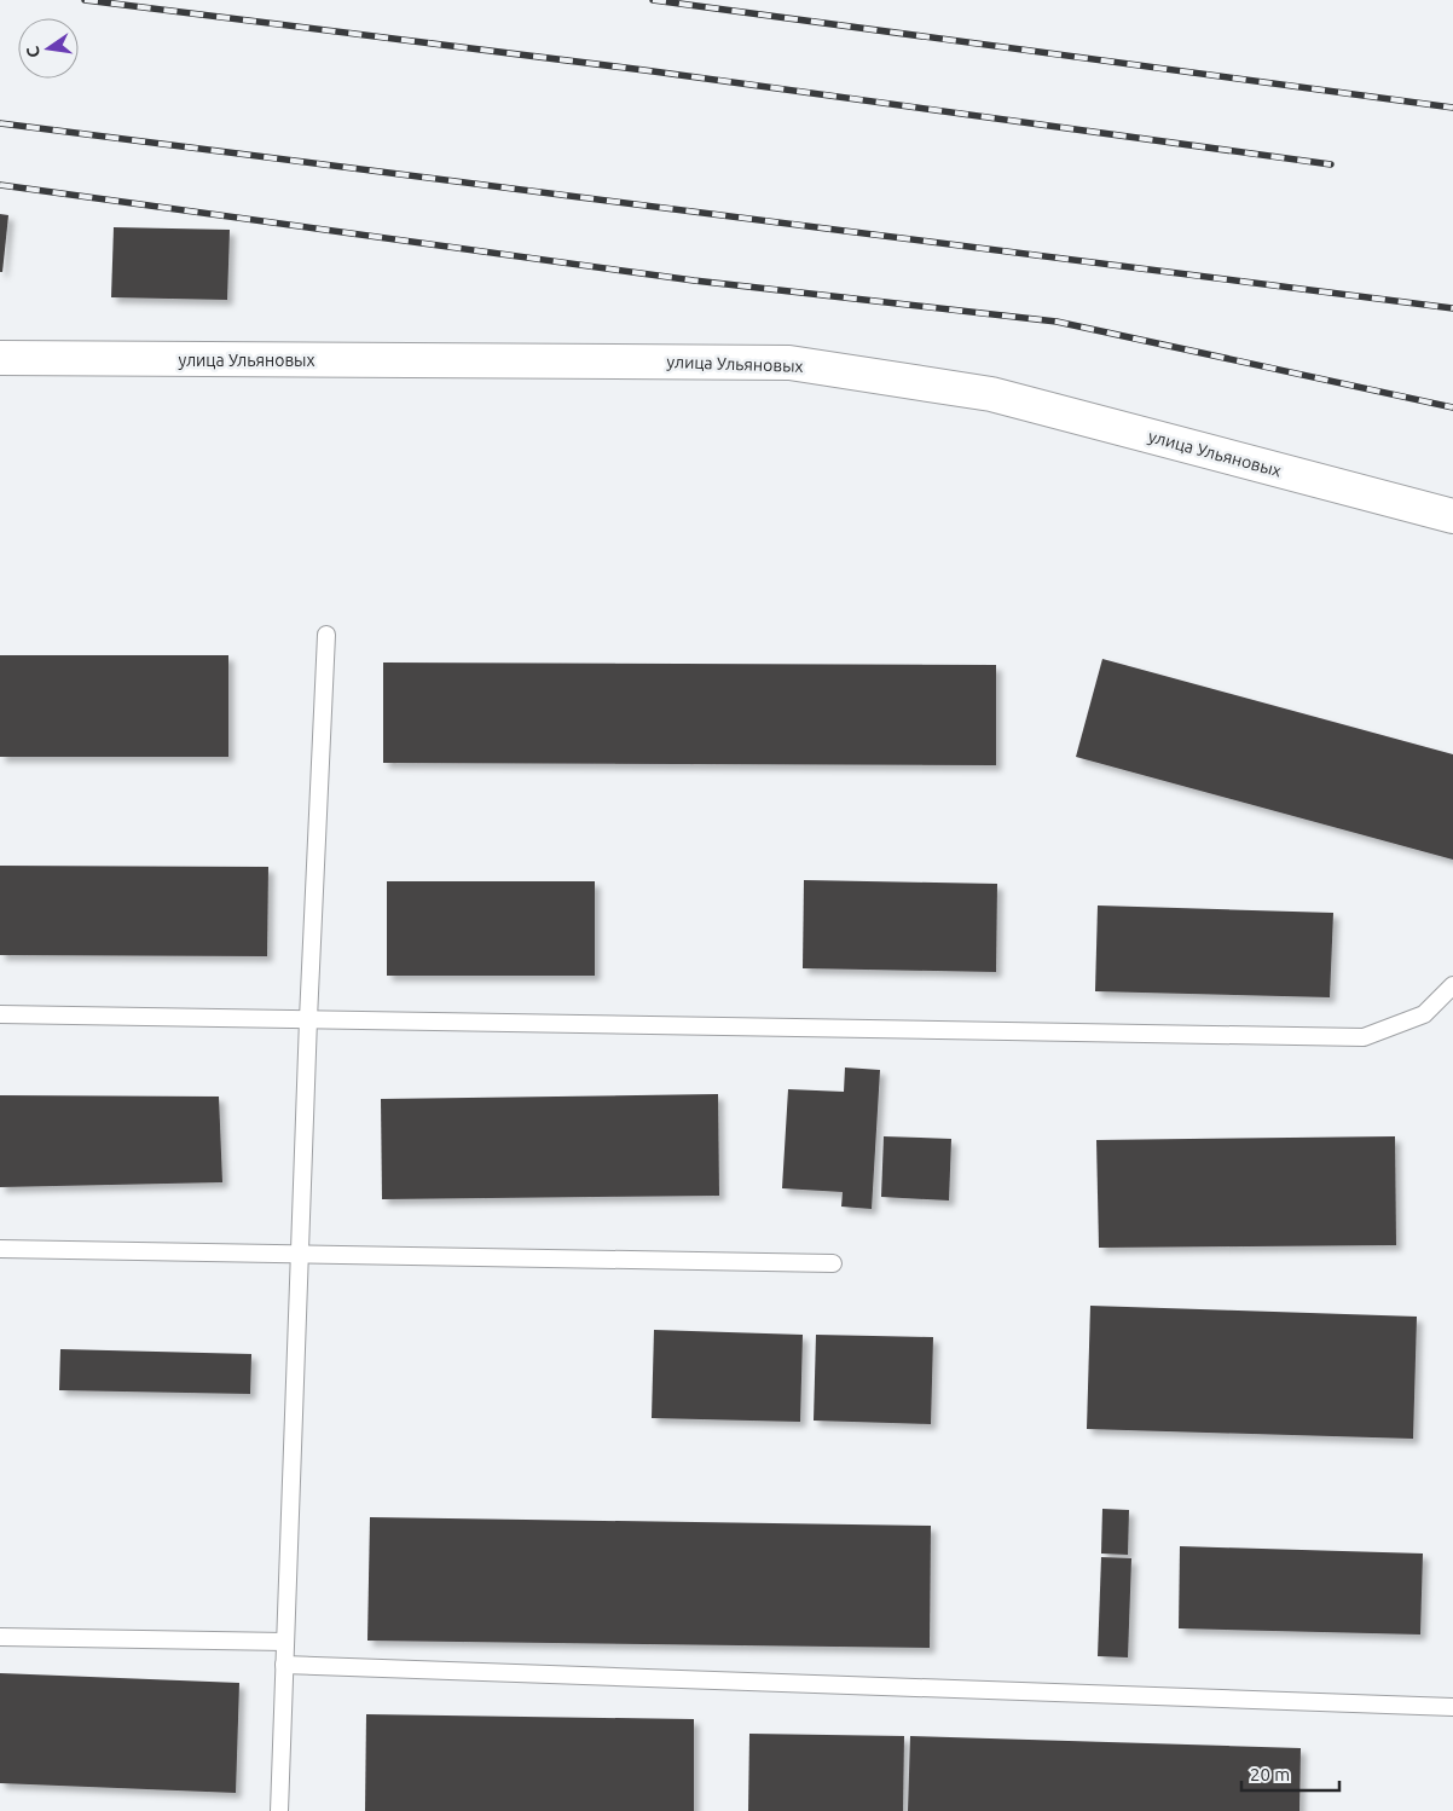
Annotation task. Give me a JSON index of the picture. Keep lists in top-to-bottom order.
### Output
{
  "streets": {
    "street": ["улица Ульяновых"]
  },
  "scale_bar": "20 m",
  "north": "left"
}
